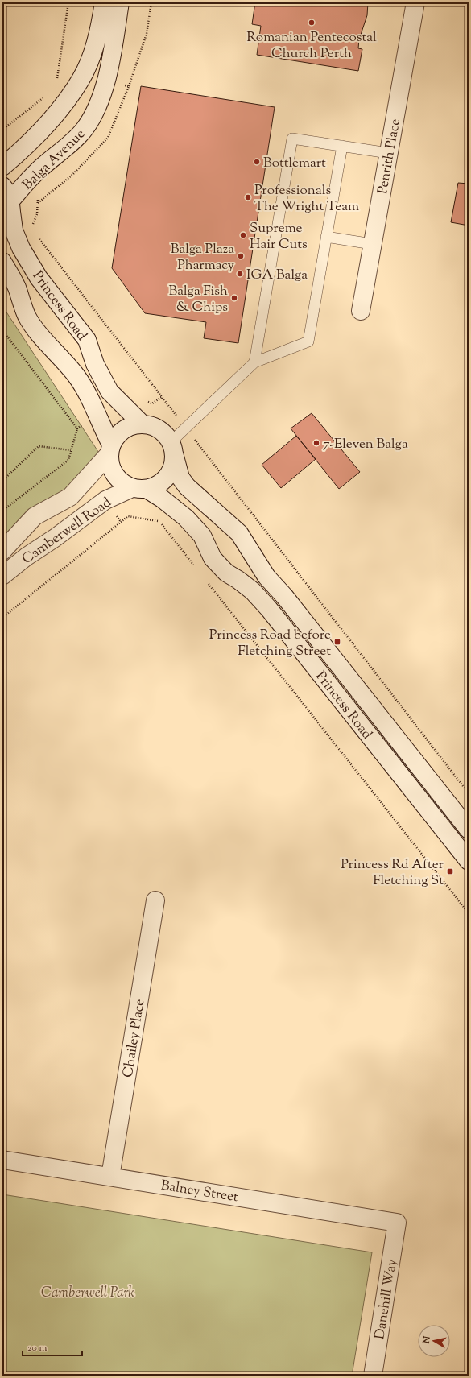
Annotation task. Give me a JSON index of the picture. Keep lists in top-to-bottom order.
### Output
{
  "streets": {
    "main road": [
      "Penrith Place",
      "Balga Avenue",
      "Princess Road",
      "Camberwell Road",
      "Chailey Place",
      "Balney Street",
      "Danehill Way"
    ]
  },
  "crossings": [
    ["Balga Avenue", "Princess Road"],
    ["Princess Road", "Camberwell Road"],
    ["Chailey Place", "Balney Street"],
    ["Balney Street", "Danehill Way"]
  ],
  "parks": ["Camberwell Park"],
  "places": {
    "other": [
      "Romanian Pentecostal Church Perth",
      "Bottlemart",
      "Professionals The Wright Team",
      "Supreme Hair Cuts",
      "Balga Plaza Pharmacy",
      "IGA Balga",
      "Balga Fish & Chips",
      "7-Eleven Balga"
    ],
    "transit": ["Princess Road before Fletching Street", "Princess Rd After Fletching St"]
  },
  "scale_bar": "20 m",
  "north": "left"
}
